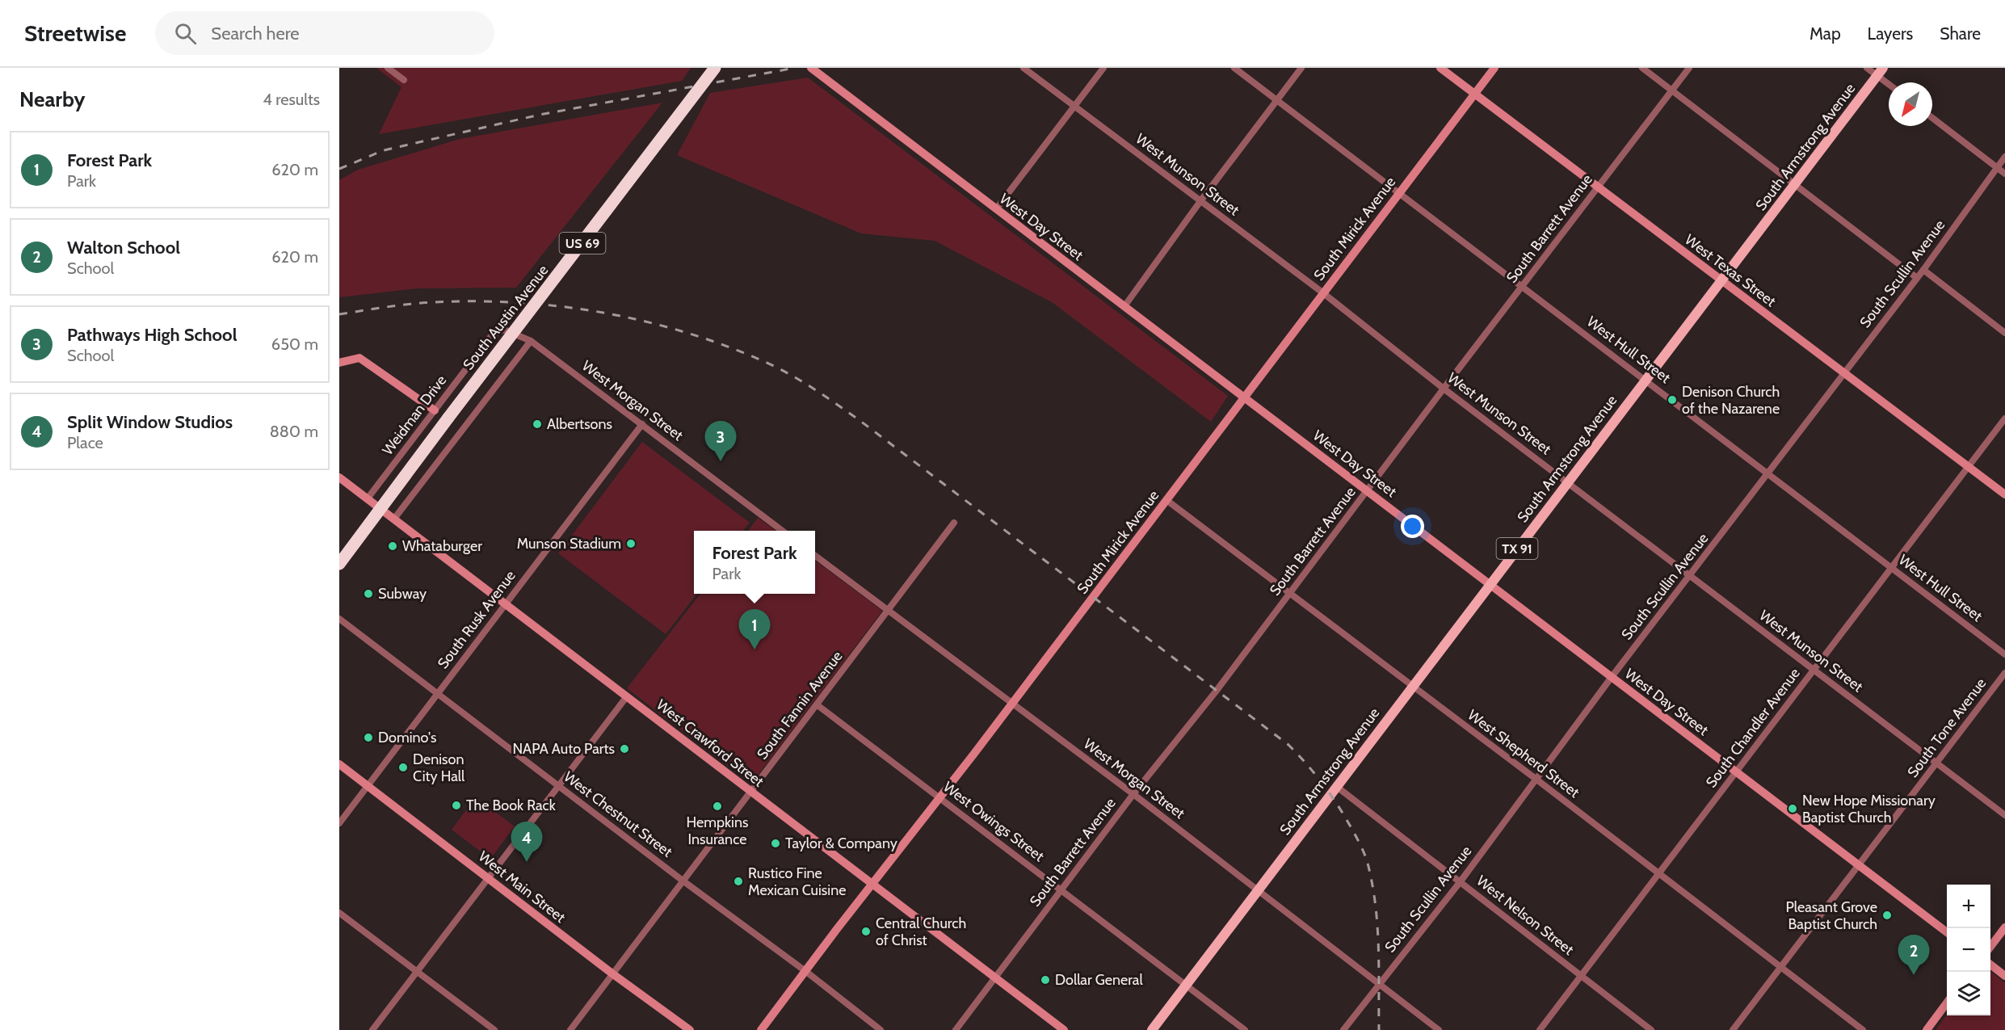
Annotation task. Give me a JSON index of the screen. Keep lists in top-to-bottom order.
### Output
{
  "streets": {
    "highway": ["US 69", "South Austin Avenue"],
    "main road": ["South Armstrong Avenue", "TX 91"],
    "street": [
      "West Munson Street",
      "West Day Street",
      "South Mirick Avenue",
      "South Barrett Avenue",
      "West Texas Street",
      "South Scullin Avenue",
      "West Hull Street",
      "West Morgan Street",
      "Weidman Drive",
      "South Rusk Avenue",
      "South Fannin Avenue",
      "South Chandler Avenue",
      "South Tone Avenue",
      "West Crawford Street",
      "West Shepherd Street",
      "West Chestnut Street",
      "West Owings Street",
      "West Main Street",
      "West Nelson Street"
    ]
  },
  "crossings": [
    ["South Armstrong Avenue", "West Munson Street"],
    ["South Armstrong Avenue", "West Day Street"],
    ["South Armstrong Avenue", "West Texas Street"],
    ["South Armstrong Avenue", "West Hull Street"],
    ["South Armstrong Avenue", "West Morgan Street"],
    ["South Armstrong Avenue", "West Shepherd Street"],
    ["South Armstrong Avenue", "West Owings Street"],
    ["South Armstrong Avenue", "West Nelson Street"],
    ["West Munson Street", "South Mirick Avenue"],
    ["West Munson Street", "South Barrett Avenue"],
    ["West Munson Street", "South Scullin Avenue"],
    ["West Munson Street", "South Chandler Avenue"],
    ["West Munson Street", "South Tone Avenue"],
    ["West Day Street", "South Mirick Avenue"],
    ["West Day Street", "South Barrett Avenue"],
    ["West Day Street", "South Scullin Avenue"],
    ["West Day Street", "South Chandler Avenue"],
    ["West Day Street", "South Tone Avenue"],
    ["South Mirick Avenue", "West Texas Street"],
    ["South Mirick Avenue", "West Hull Street"],
    ["South Mirick Avenue", "West Morgan Street"],
    ["South Mirick Avenue", "West Crawford Street"],
    ["South Mirick Avenue", "West Shepherd Street"],
    ["South Mirick Avenue", "West Chestnut Street"],
    ["South Mirick Avenue", "West Owings Street"],
    ["South Barrett Avenue", "West Texas Street"],
    ["South Barrett Avenue", "West Hull Street"],
    ["South Barrett Avenue", "West Morgan Street"],
    ["South Barrett Avenue", "West Crawford Street"],
    ["South Barrett Avenue", "West Shepherd Street"],
    ["South Barrett Avenue", "West Owings Street"],
    ["West Texas Street", "South Scullin Avenue"],
    ["West Texas Street", "South Chandler Avenue"],
    ["South Scullin Avenue", "West Hull Street"],
    ["South Scullin Avenue", "West Morgan Street"],
    ["South Scullin Avenue", "West Shepherd Street"],
    ["South Scullin Avenue", "West Nelson Street"],
    ["South Austin Avenue", "West Crawford Street"],
    ["West Hull Street", "South Chandler Avenue"],
    ["West Morgan Street", "Weidman Drive"],
    ["West Morgan Street", "South Rusk Avenue"],
    ["West Morgan Street", "South Fannin Avenue"],
    ["Weidman Drive", "West Crawford Street"],
    ["South Rusk Avenue", "West Crawford Street"],
    ["South Rusk Avenue", "West Chestnut Street"],
    ["South Rusk Avenue", "West Main Street"],
    ["South Fannin Avenue", "West Crawford Street"],
    ["South Fannin Avenue", "West Chestnut Street"],
    ["South Fannin Avenue", "West Owings Street"],
    ["South Fannin Avenue", "West Main Street"],
    ["South Chandler Avenue", "West Shepherd Street"],
    ["South Chandler Avenue", "West Nelson Street"],
    ["South Tone Avenue", "West Shepherd Street"]
  ],
  "places": [
    "Denison Church of the Nazarene",
    "Albertsons",
    "Munson Stadium",
    "Whataburger",
    "Subway",
    "Domino's",
    "NAPA Auto Parts",
    "Denison City Hall",
    "The Book Rack",
    "Hempkins Insurance",
    "New Hope Missionary Baptist Church",
    "Taylor & Company",
    "Rustico Fine Mexican Cuisine",
    "Pleasant Grove Baptist Church",
    "Central Church of Christ",
    "Dollar General"
  ],
  "north": "bottom left",
  "page": {
    "header": "Streetwise",
    "search": "Search here",
    "nav": ["Map", "Layers", "Share"],
    "heading": ["Nearby", "4 results"],
    "list": [
      {
        "mark": "1",
        "name": "Forest Park",
        "note": "Park",
        "value": "620 m"
      },
      {
        "mark": "2",
        "name": "Walton School",
        "note": "School",
        "value": "620 m"
      },
      {
        "mark": "3",
        "name": "Pathways High School",
        "note": "School",
        "value": "650 m"
      },
      {
        "mark": "4",
        "name": "Split Window Studios",
        "note": "Place",
        "value": "880 m"
      }
    ],
    "pins": [
      "3",
      "1",
      "4",
      "2"
    ],
    "popup": ["Forest Park", "Park"],
    "map_buttons": ["+", "−"]
  }
}
